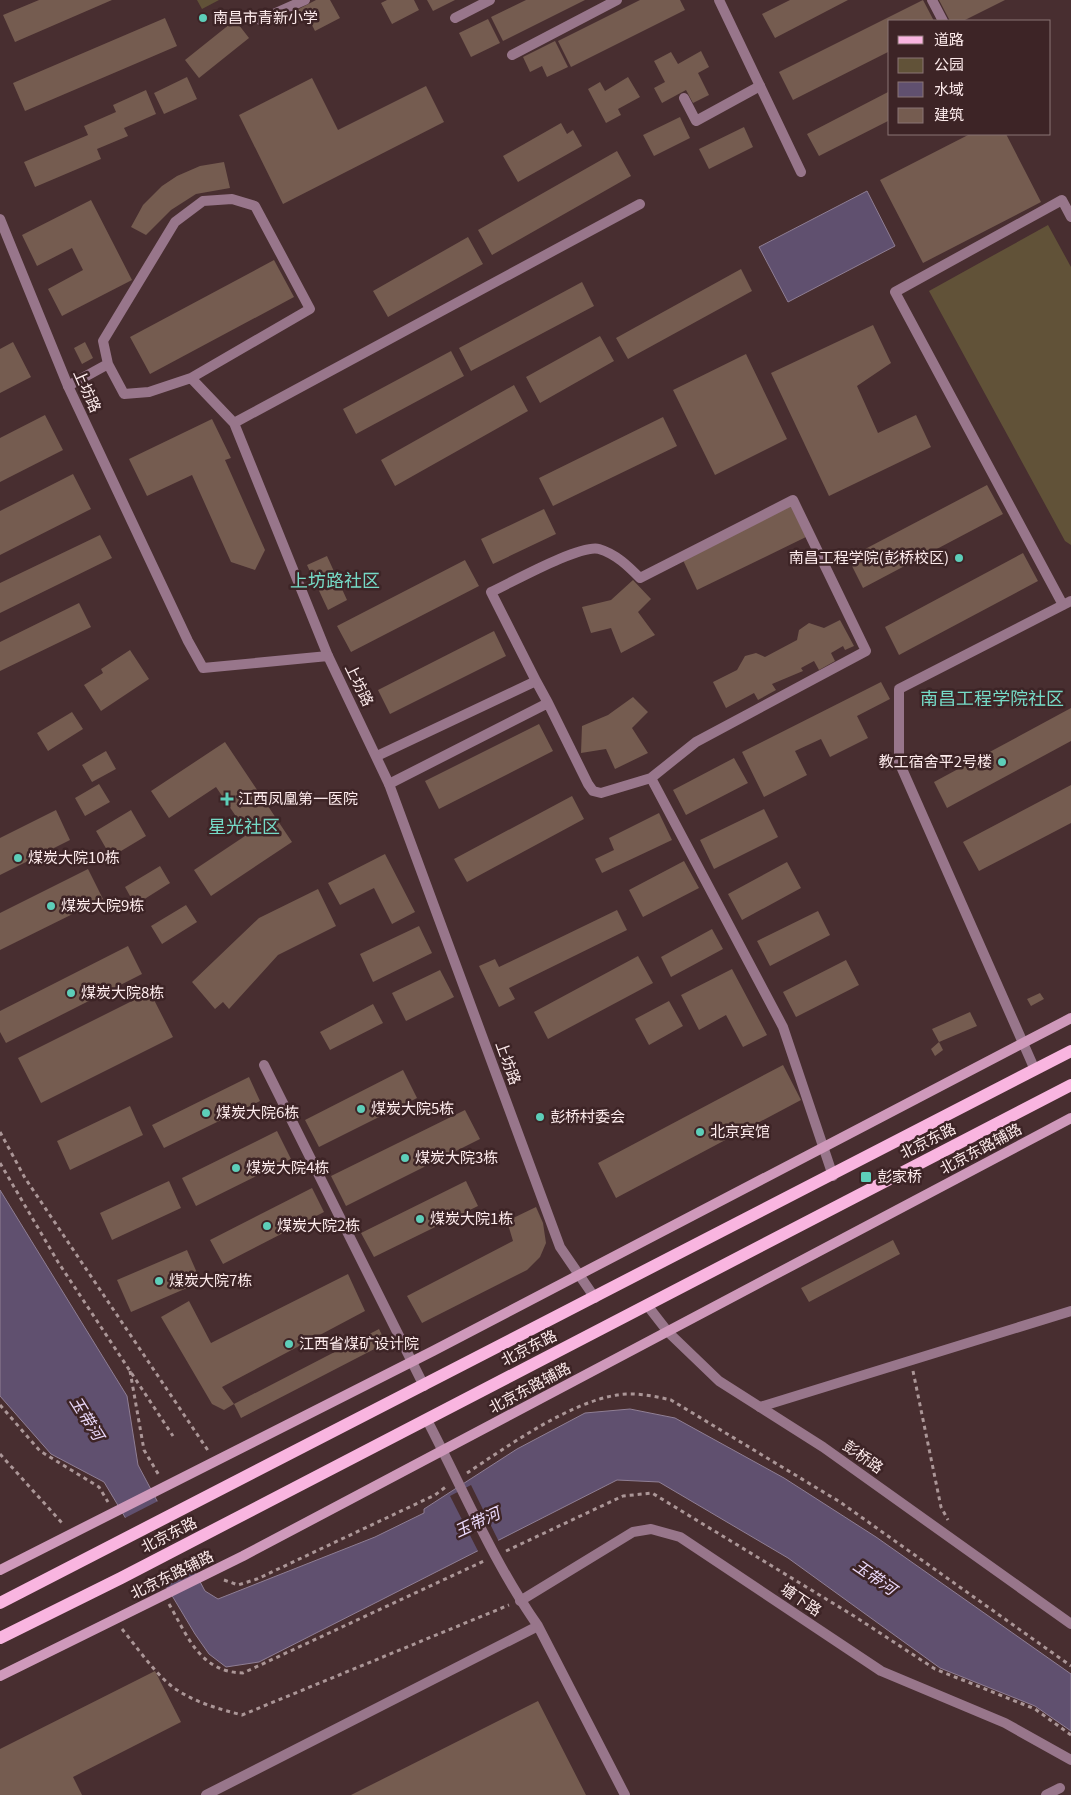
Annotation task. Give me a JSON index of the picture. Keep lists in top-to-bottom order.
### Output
{
  "streets": {
    "main road": ["北京东路", "北京东路辅路"],
    "street": ["上坊路", "彭桥路", "塘下路"]
  },
  "crossings": [
    ["上坊路", "北京东路"],
    ["北京东路", "彭桥路"],
    ["北京东路辅路", "彭桥路"]
  ],
  "districts": ["上坊路社区", "南昌工程学院社区", "星光社区"],
  "water": ["玉带河"],
  "places": {
    "other": [
      "南昌市青新小学",
      "南昌工程学院(彭桥校区)",
      "教工宿舍平2号楼",
      "煤炭大院10栋",
      "煤炭大院9栋",
      "煤炭大院8栋",
      "煤炭大院5栋",
      "煤炭大院6栋",
      "彭桥村委会",
      "北京宾馆",
      "煤炭大院3栋",
      "煤炭大院4栋",
      "煤炭大院1栋",
      "煤炭大院2栋",
      "煤炭大院7栋",
      "江西省煤矿设计院"
    ],
    "health": ["江西凤凰第一医院"],
    "transit": ["彭家桥"]
  },
  "legend": [
    "道路",
    "公园",
    "水域",
    "建筑"
  ]
}
